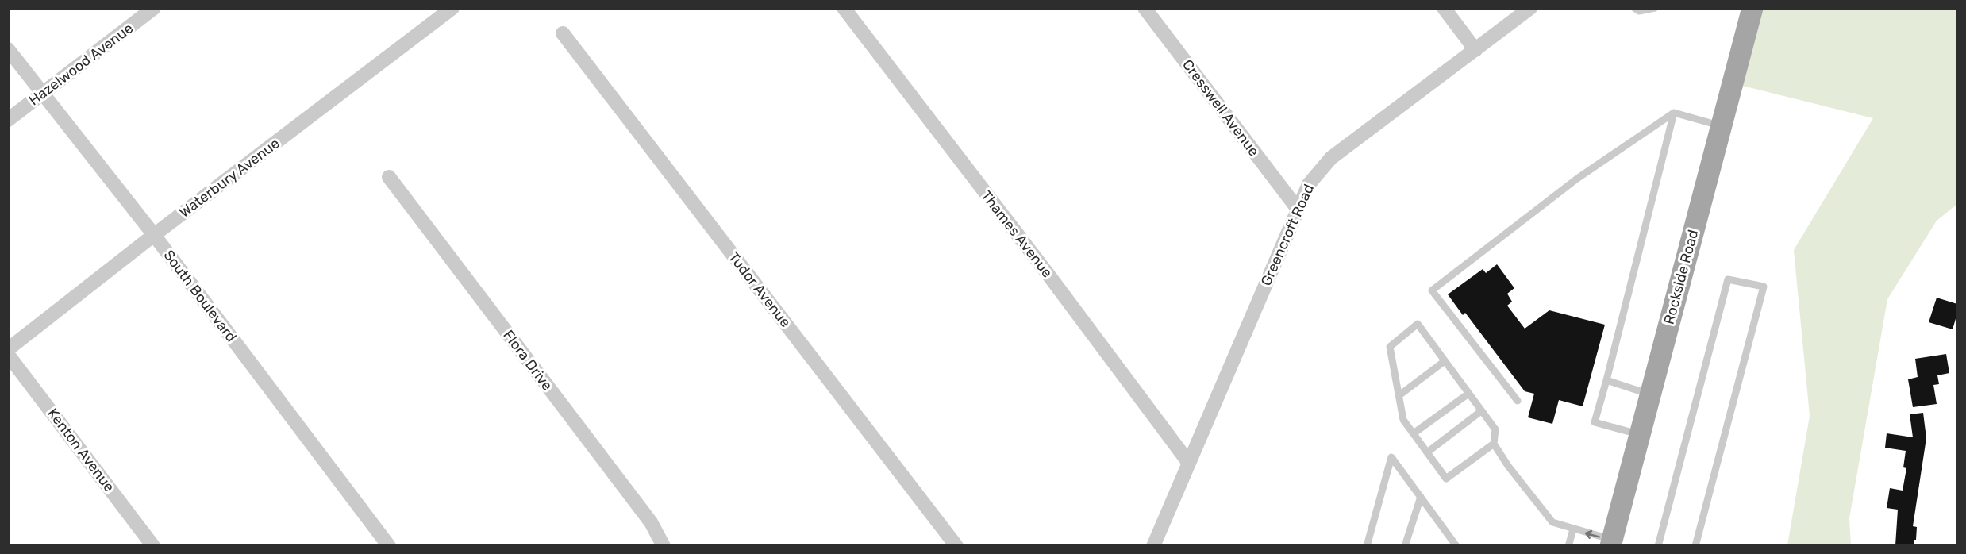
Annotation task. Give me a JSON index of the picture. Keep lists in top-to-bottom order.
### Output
{
  "streets": {
    "main road": ["Rockside Road"],
    "street": [
      "Hazelwood Avenue",
      "Cresswell Avenue",
      "Waterbury Avenue",
      "Thames Avenue",
      "Greencroft Road",
      "Tudor Avenue",
      "South Boulevard",
      "Flora Drive",
      "Kenton Avenue"
    ]
  },
  "crossings": [
    ["Hazelwood Avenue", "South Boulevard"],
    ["Cresswell Avenue", "Greencroft Road"],
    ["Waterbury Avenue", "South Boulevard"],
    ["Thames Avenue", "Greencroft Road"]
  ]
}
